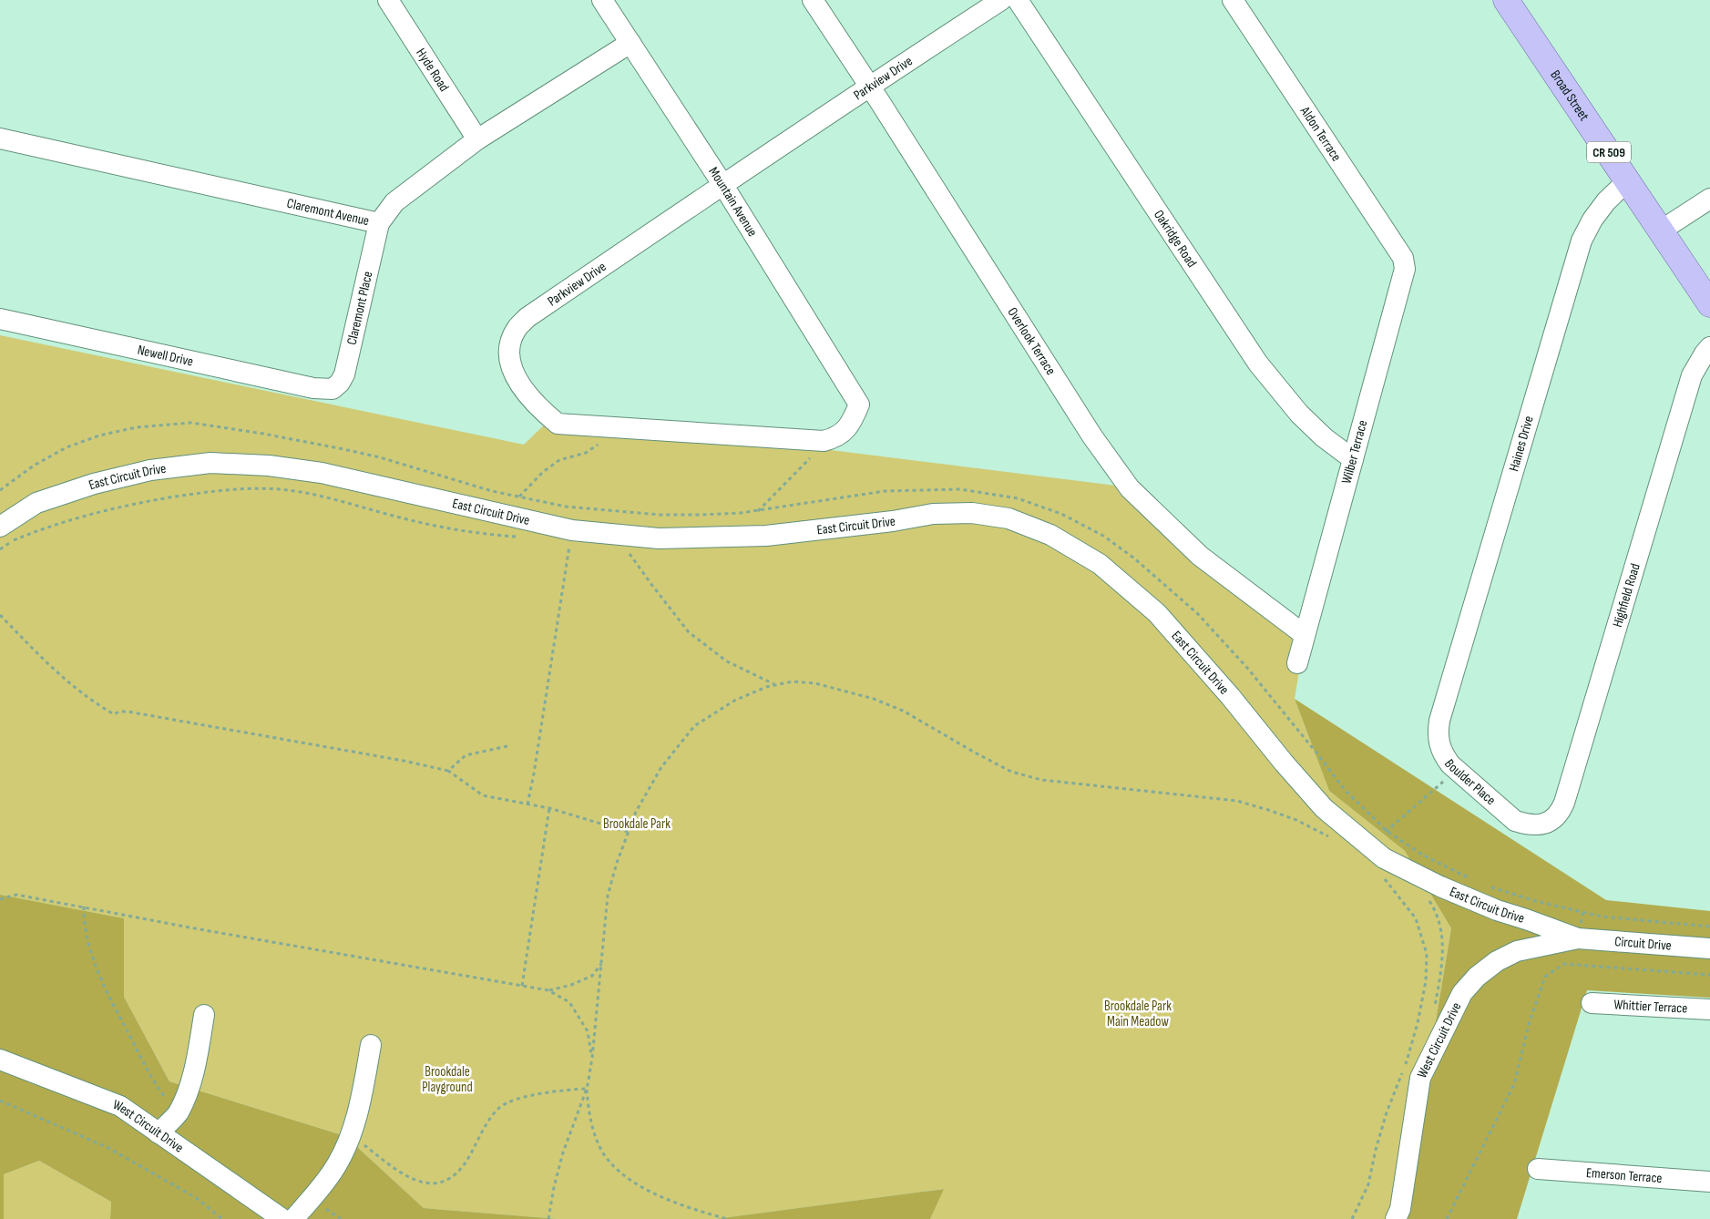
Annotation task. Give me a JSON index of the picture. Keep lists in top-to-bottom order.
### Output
{
  "streets": {
    "main road": ["Broad Street", "CR 509"],
    "street": [
      "Hyde Road",
      "Parkview Drive",
      "Aldon Terrace",
      "Mountain Avenue",
      "Claremont Avenue",
      "Oakridge Road",
      "Claremont Place",
      "Overlook Terrace",
      "Newell Drive",
      "Haines Drive",
      "Wilber Terrace",
      "East Circuit Drive",
      "Highfield Road",
      "Boulder Place",
      "Circuit Drive",
      "Whittier Terrace",
      "West Circuit Drive",
      "Emerson Terrace"
    ]
  },
  "crossings": [
    ["Hyde Road", "Claremont Avenue"],
    ["Parkview Drive", "Mountain Avenue"],
    ["Parkview Drive", "Overlook Terrace"],
    ["Broad Street", "Haines Drive"],
    ["Aldon Terrace", "Wilber Terrace"],
    ["Mountain Avenue", "Claremont Avenue"],
    ["Claremont Avenue", "Claremont Place"],
    ["Oakridge Road", "Wilber Terrace"],
    ["Claremont Place", "Newell Drive"],
    ["Overlook Terrace", "Wilber Terrace"],
    ["Haines Drive", "Boulder Place"],
    ["East Circuit Drive", "Circuit Drive"],
    ["East Circuit Drive", "West Circuit Drive"],
    ["Highfield Road", "Boulder Place"],
    ["Circuit Drive", "West Circuit Drive"]
  ],
  "parks": ["Brookdale Park", "Brookdale Park Main Meadow", "Brookdale Playground"]
}
